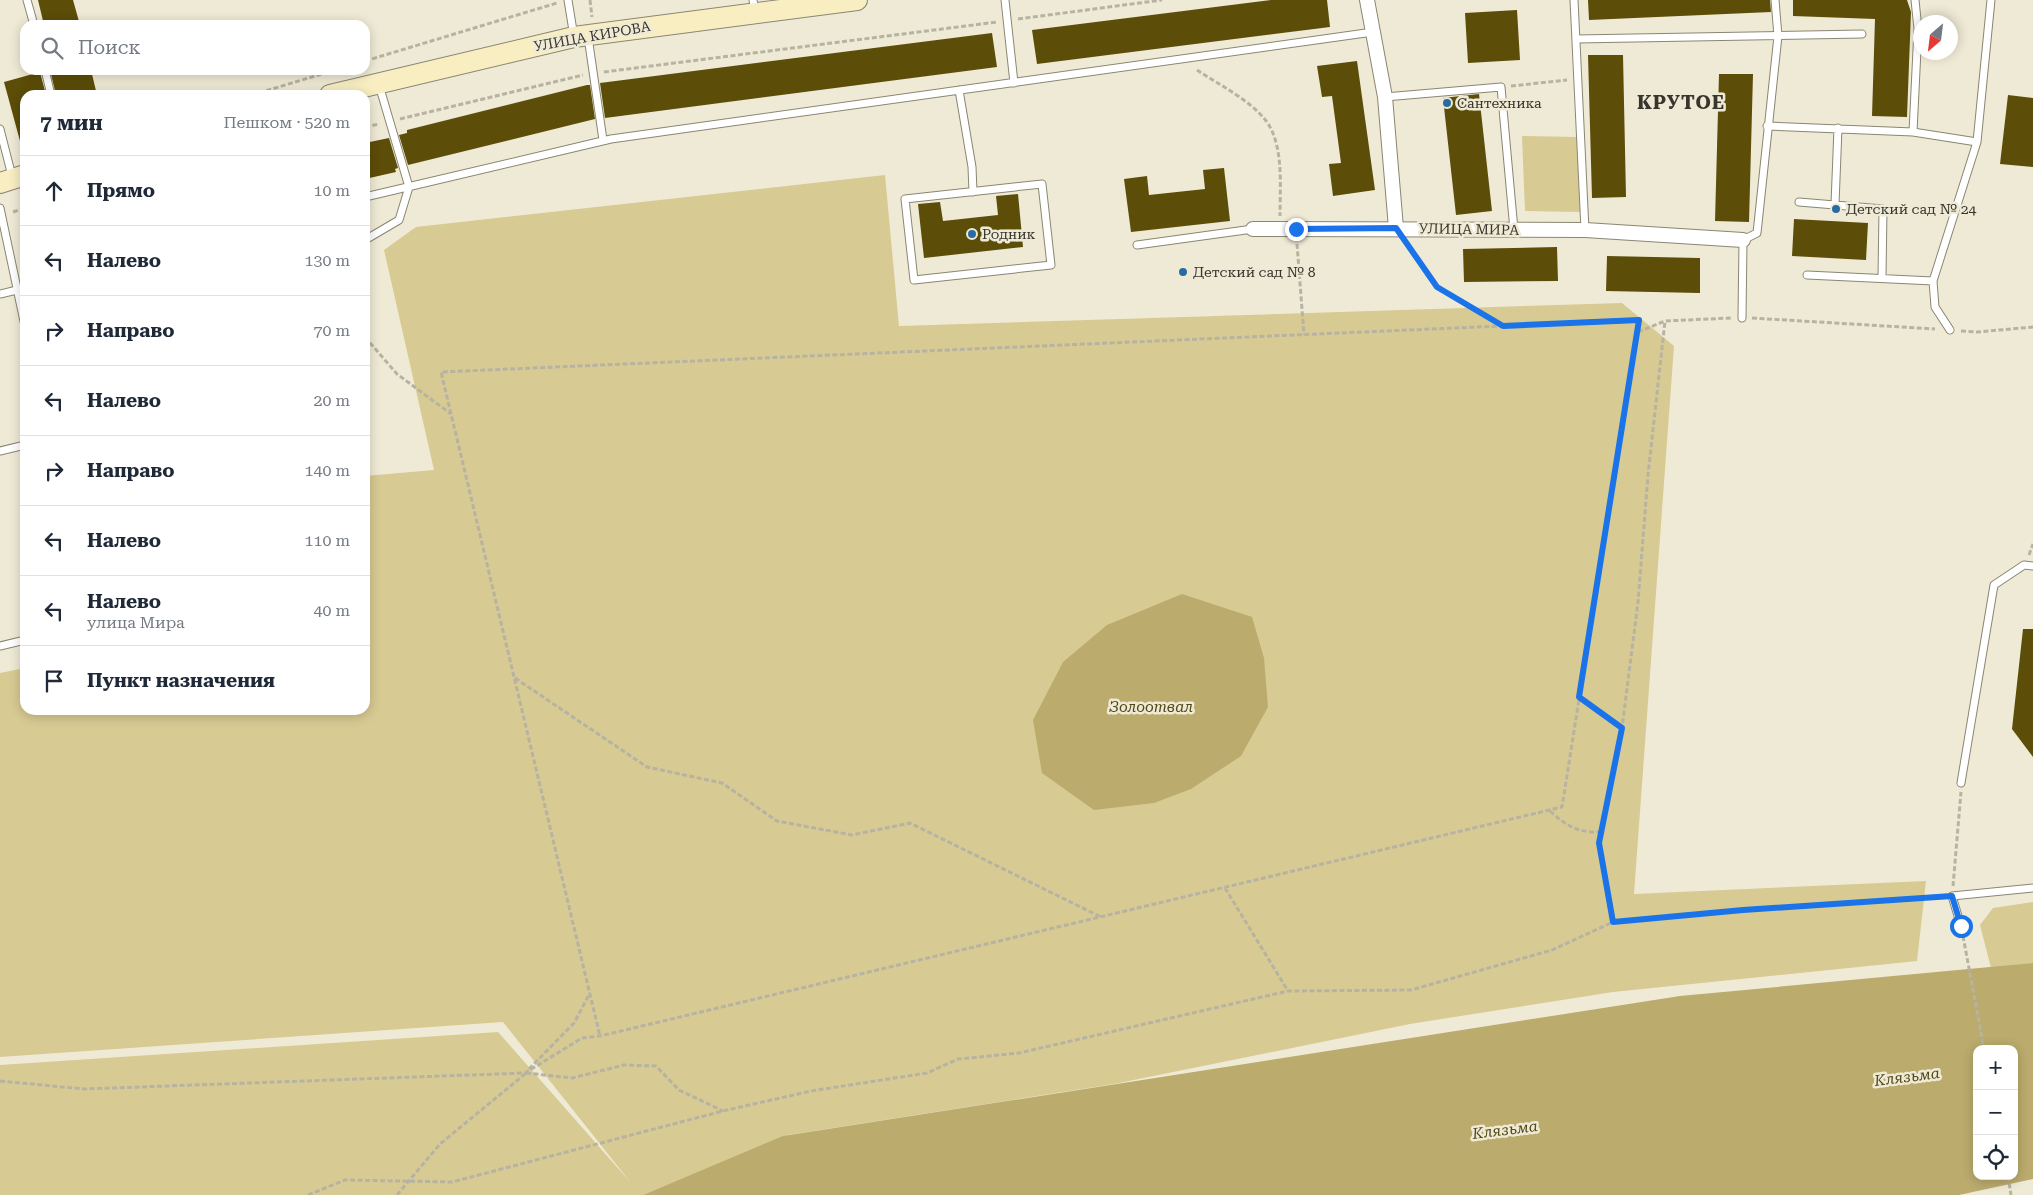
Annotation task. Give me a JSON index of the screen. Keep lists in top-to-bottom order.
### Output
{
  "streets": {
    "street": ["УЛИЦА КИРОВА", "УЛИЦА МИРА"]
  },
  "districts": ["КРУТОЕ"],
  "water": ["Золоотвал", "Клязьма"],
  "places": [
    "Сантехника",
    "Детский сад № 24",
    "Родник",
    "Детский сад № 8"
  ],
  "north": "bottom left",
  "page": {
    "search": "Поиск",
    "heading": ["7 мин", "Пешком · 520 m"],
    "list": [
      ["Прямо", "10 m"],
      ["Налево", "130 m"],
      ["Направо", "70 m"],
      ["Налево", "20 m"],
      ["Направо", "140 m"],
      ["Налево", "110 m"],
      ["Налево", "улица Мира", "40 m"],
      "Пункт назначения"
    ],
    "map_buttons": ["+", "−"]
  }
}
